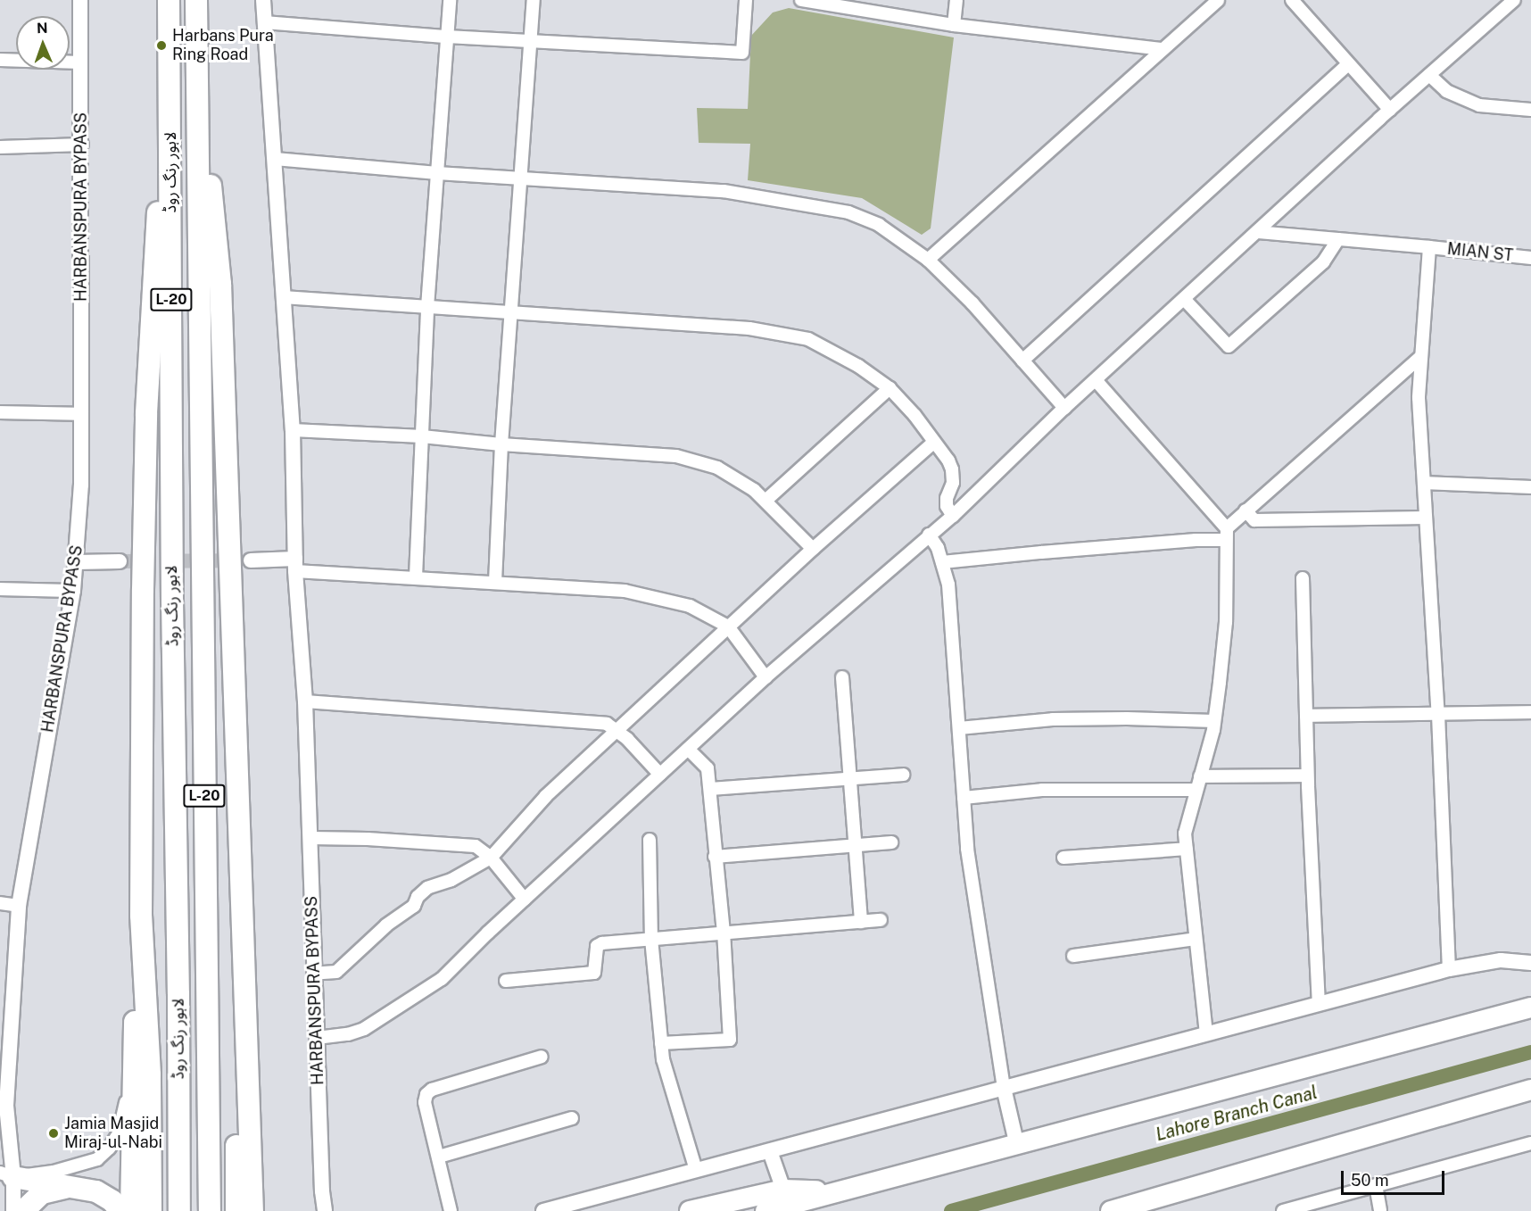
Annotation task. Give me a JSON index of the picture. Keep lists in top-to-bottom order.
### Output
{
  "streets": {
    "highway": ["لاہور رنگ روڈ", "L-20"],
    "street": ["HARBANSPURA BYPASS", "MIAN ST"]
  },
  "water": ["Lahore Branch Canal"],
  "places": ["Harbans Pura Ring Road", "Jamia Masjid Miraj-ul-Nabi"],
  "scale_bar": "50 m",
  "north": "top"
}
